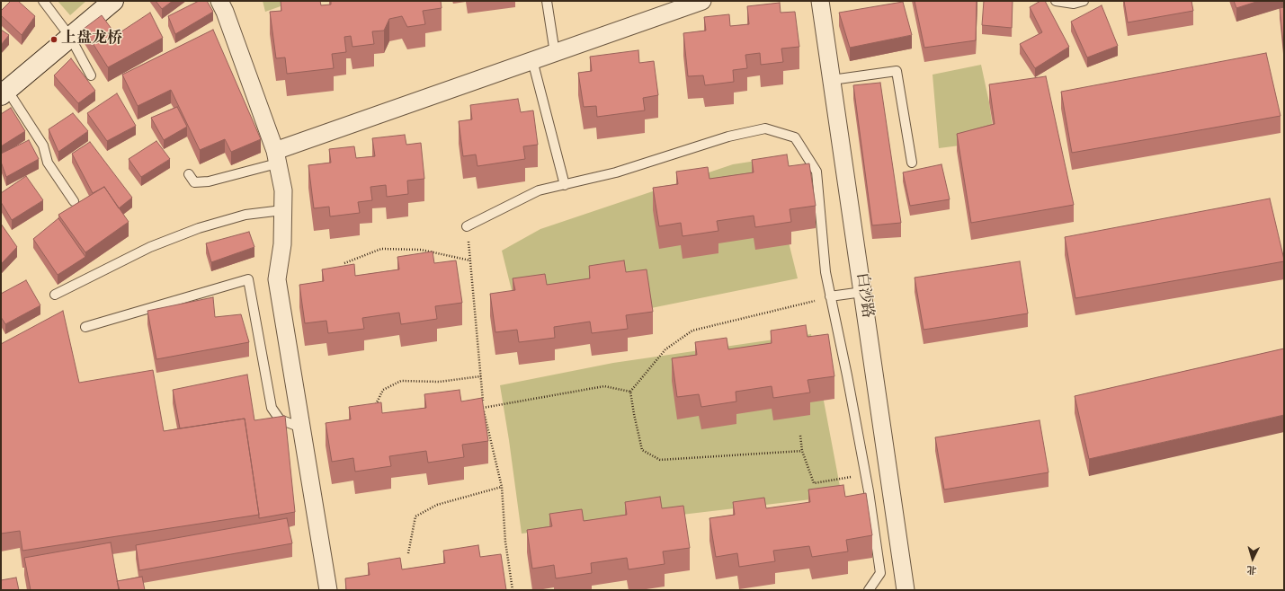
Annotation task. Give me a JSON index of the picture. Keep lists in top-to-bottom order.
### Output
{
  "streets": {
    "street": ["白沙路"]
  },
  "places": ["上盘龙桥"],
  "north": "bottom"
}
